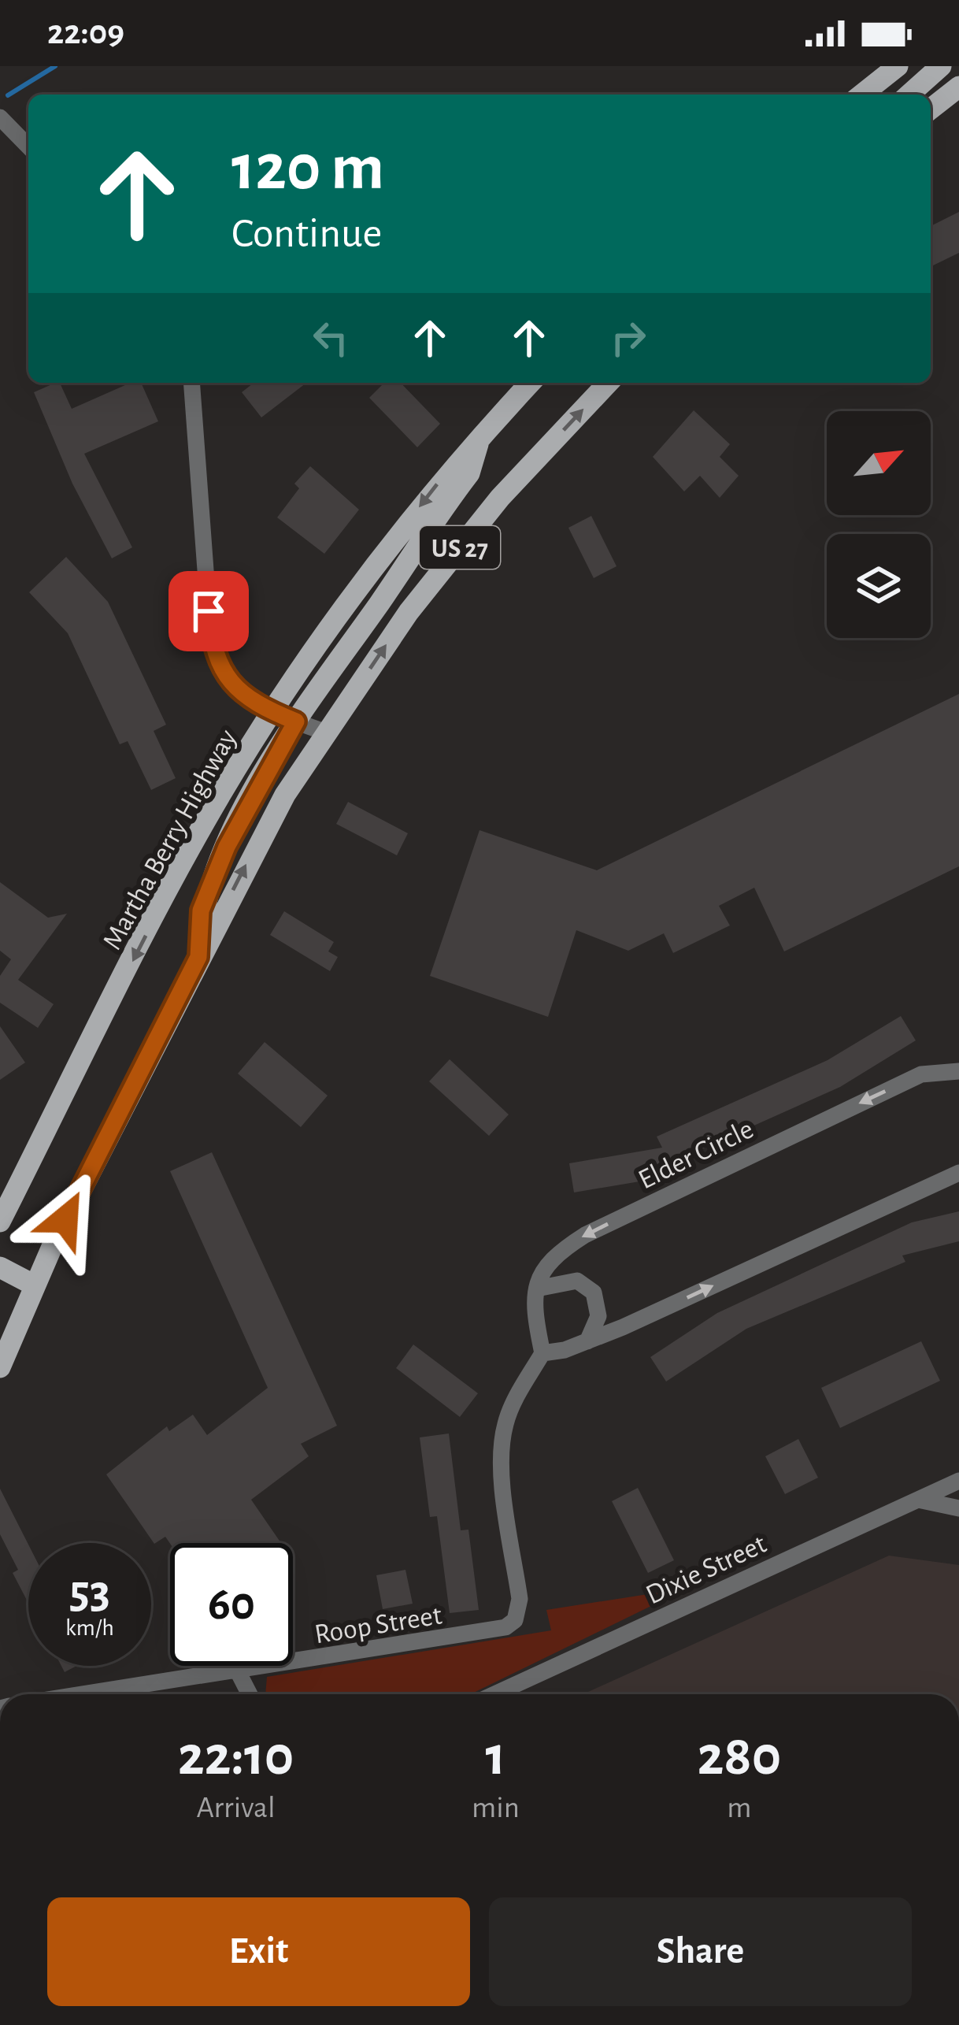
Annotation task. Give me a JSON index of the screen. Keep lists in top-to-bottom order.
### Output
{
  "streets": {
    "main road": ["US 27", "Martha Berry Highway"],
    "street": ["Elder Circle", "Dixie Street", "Roop Street"]
  },
  "crossings": [
    ["Elder Circle", "Roop Street"]
  ],
  "north": "top right",
  "page": {
    "status": "22:09",
    "turn": ["120 m", "Continue"],
    "speed": "53 km/h",
    "limit": "60",
    "eta": [
      "22:10",
      "Arrival",
      "1",
      "min",
      "280",
      "m"
    ],
    "buttons": ["Exit", "Share"]
  }
}
